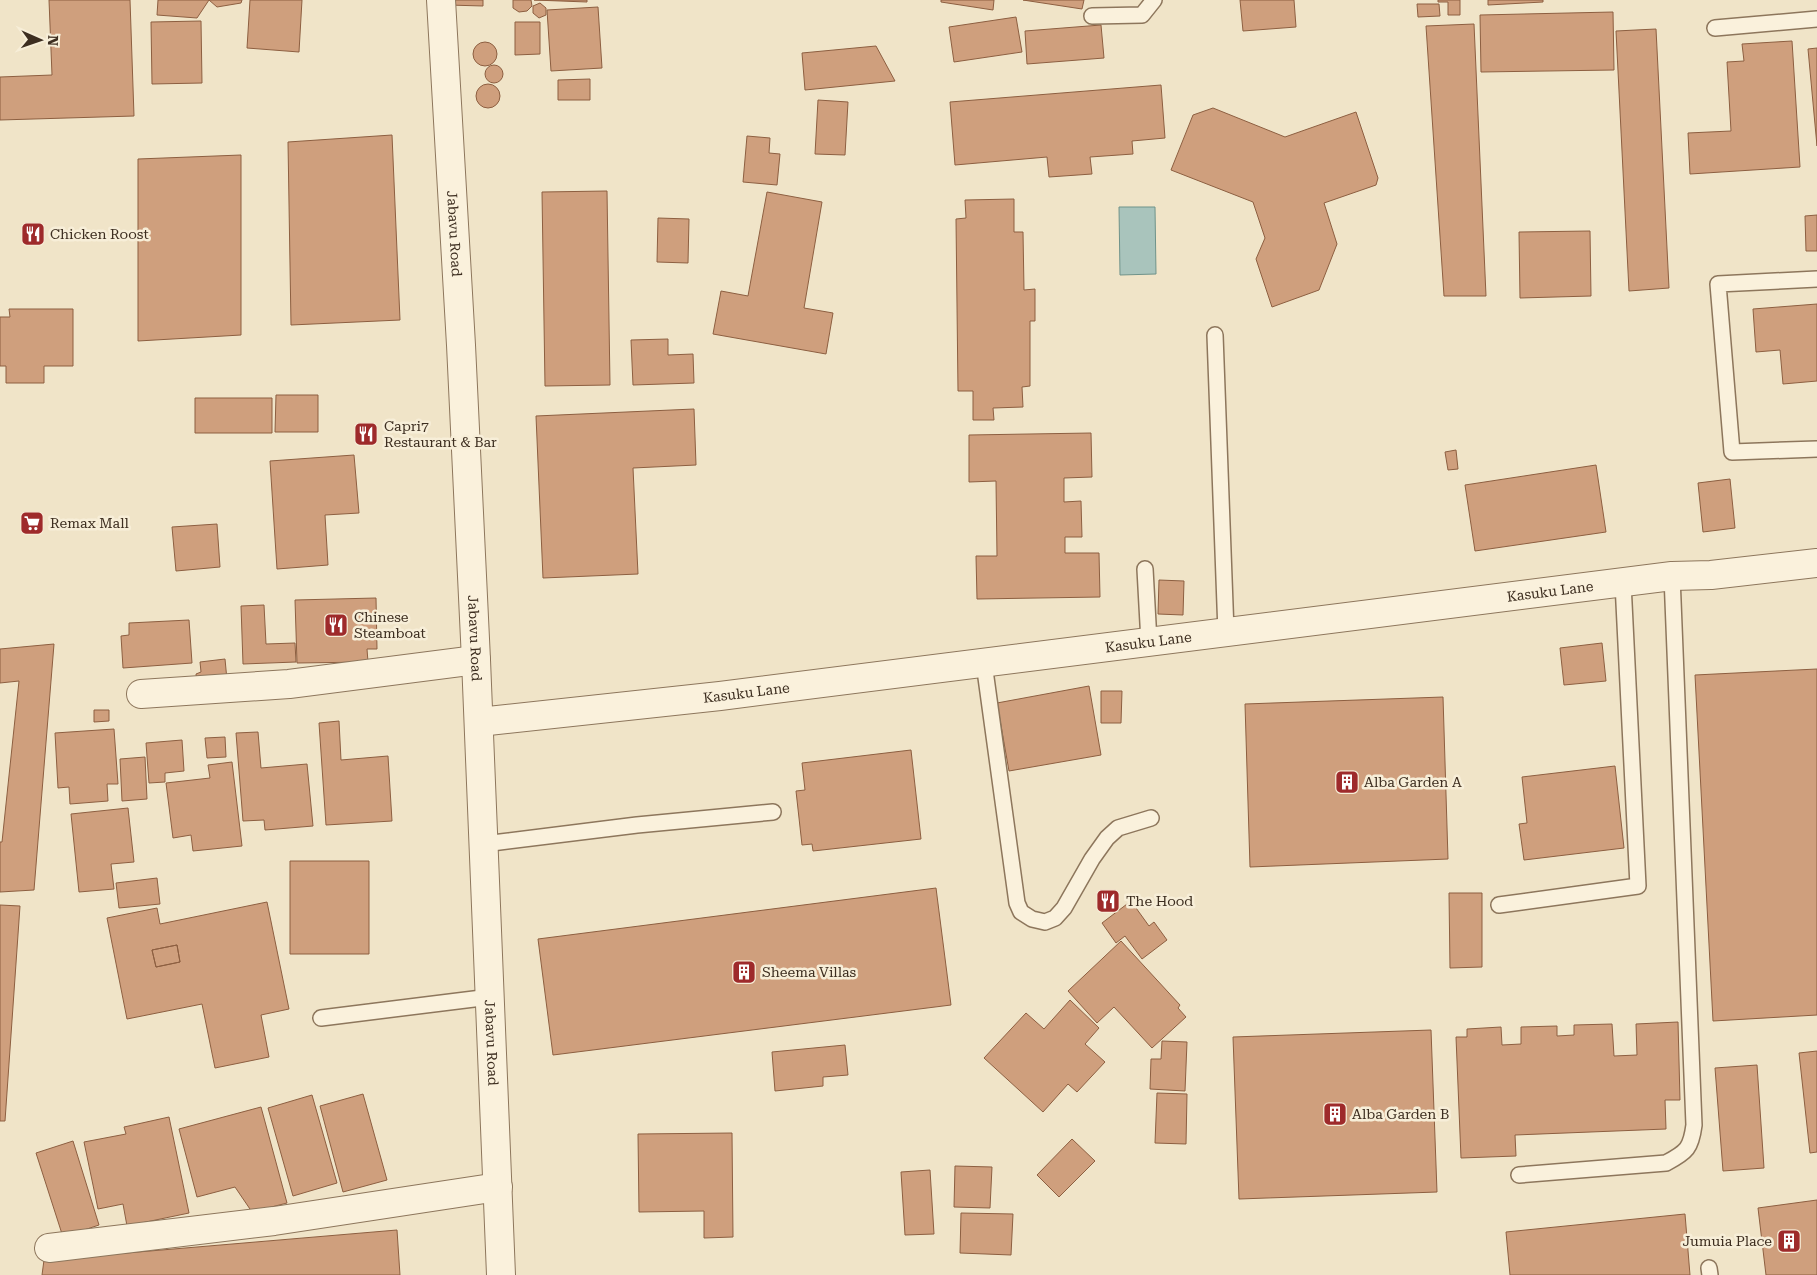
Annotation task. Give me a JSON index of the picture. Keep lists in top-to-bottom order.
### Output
{
  "streets": {
    "street": ["Jabavu Road", "Kasuku Lane"]
  },
  "crossings": [
    ["Jabavu Road", "Kasuku Lane"]
  ],
  "places": {
    "restaurant": [
      "Chicken Roost",
      "Capri7 Restaurant & Bar",
      "Chinese Steamboat",
      "The Hood"
    ],
    "supermarket": ["Remax Mall"],
    "building": [
      "Alba Garden A",
      "Sheema Villas",
      "Alba Garden B",
      "Jumuia Place"
    ]
  },
  "north": "right"
}
